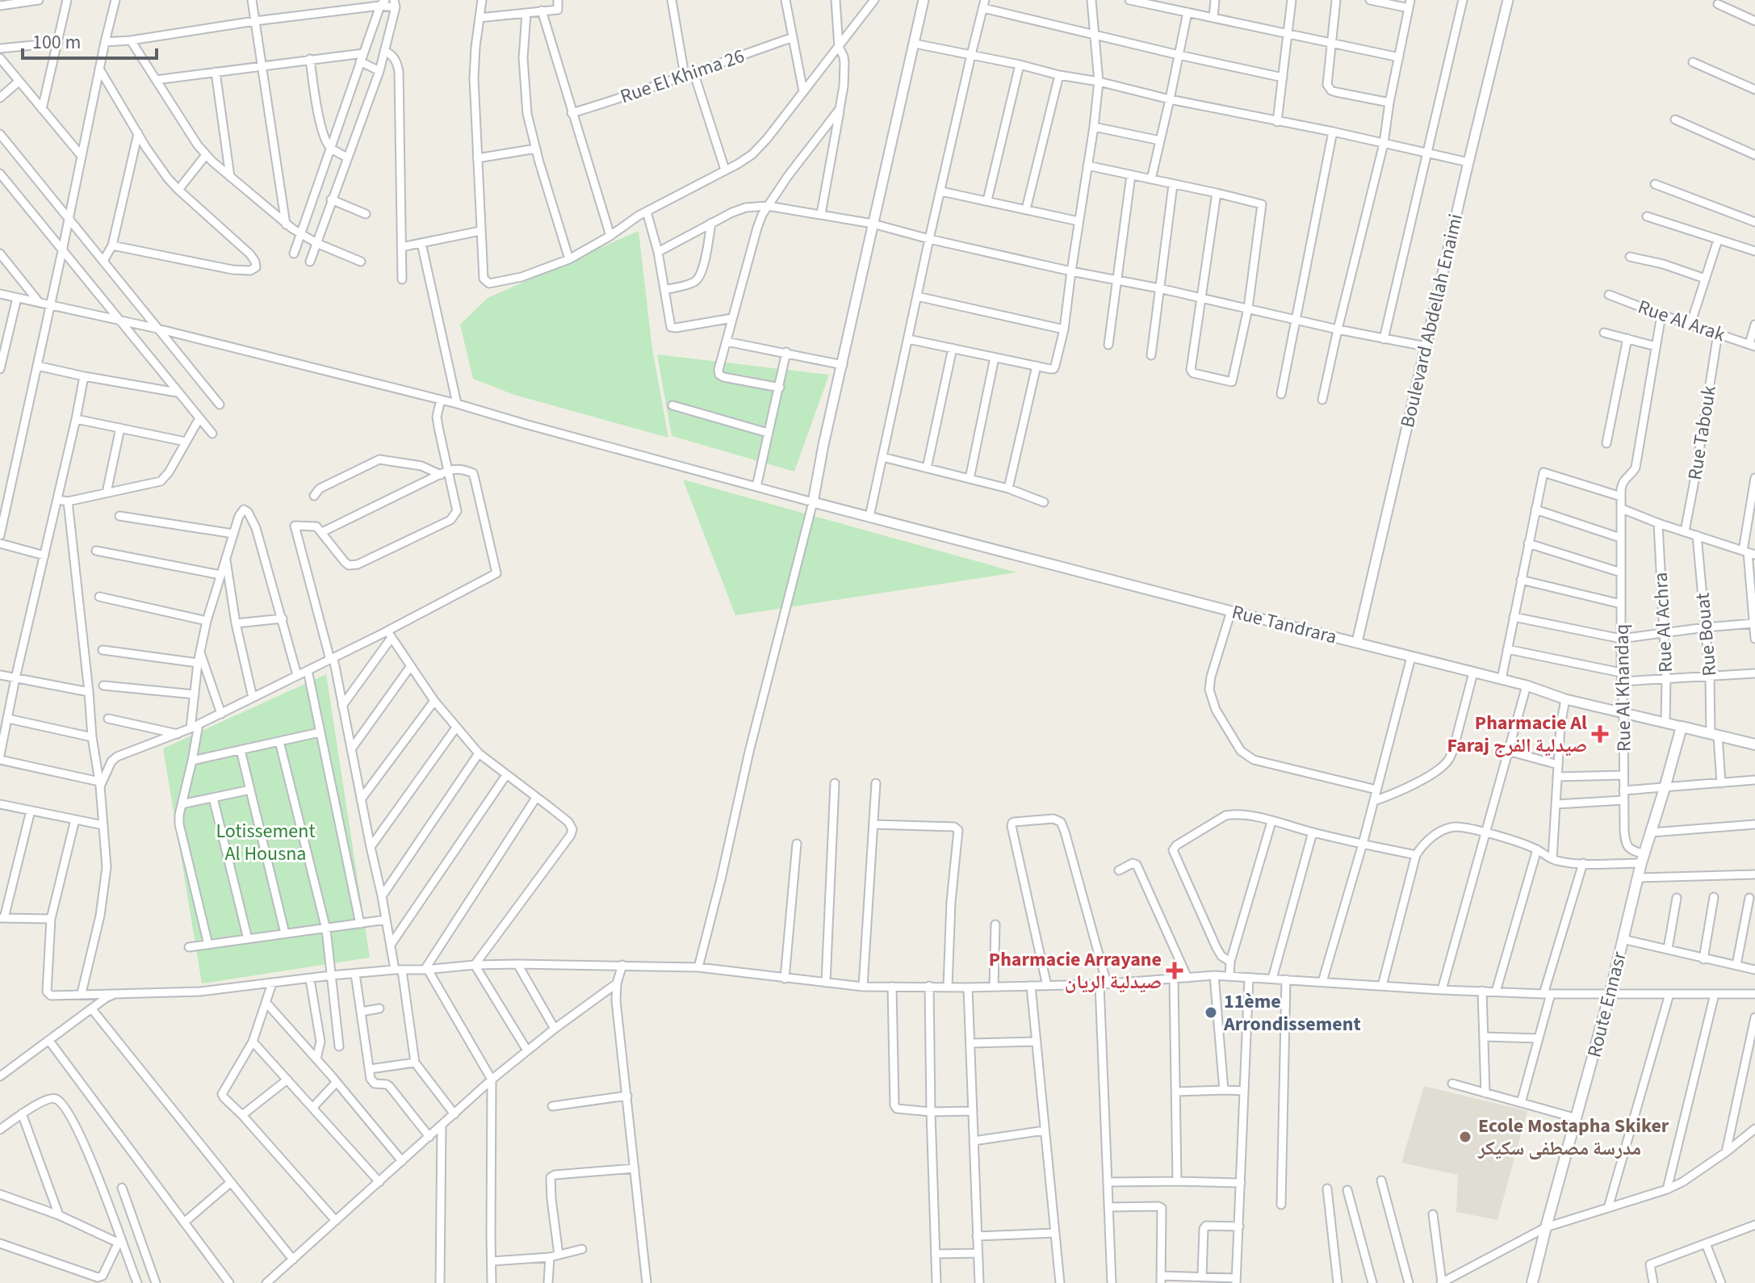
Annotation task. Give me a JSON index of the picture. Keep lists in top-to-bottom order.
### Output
{
  "streets": {
    "main road": ["Rue Tandrara", "Route Ennasr"],
    "street": [
      "Rue El Khima 26",
      "Boulevard Abdellah Enaimi",
      "Rue Al Arak",
      "Rue Tabouk",
      "Rue Al Achra",
      "Rue Bouat",
      "Rue Al Khandaq"
    ]
  },
  "crossings": [
    ["Boulevard Abdellah Enaimi", "Rue Tandrara"],
    ["Rue Al Arak", "Rue Tabouk"],
    ["Rue Al Achra", "Rue Tandrara"],
    ["Rue Tandrara", "Rue Bouat"],
    ["Rue Tandrara", "Rue Al Khandaq"],
    ["Rue Tandrara", "Route Ennasr"],
    ["Rue Al Khandaq", "Route Ennasr"]
  ],
  "parks": ["Lotissement Al Housna"],
  "places": {
    "health": ["Pharmacie Al Faraj صيدلية الفرج", "Pharmacie Arrayane صيدلية الريان"],
    "other": ["11ème Arrondissement", "Ecole Mostapha Skiker مدرسة مصطفى سكيكر"]
  },
  "scale_bar": "100 m"
}
